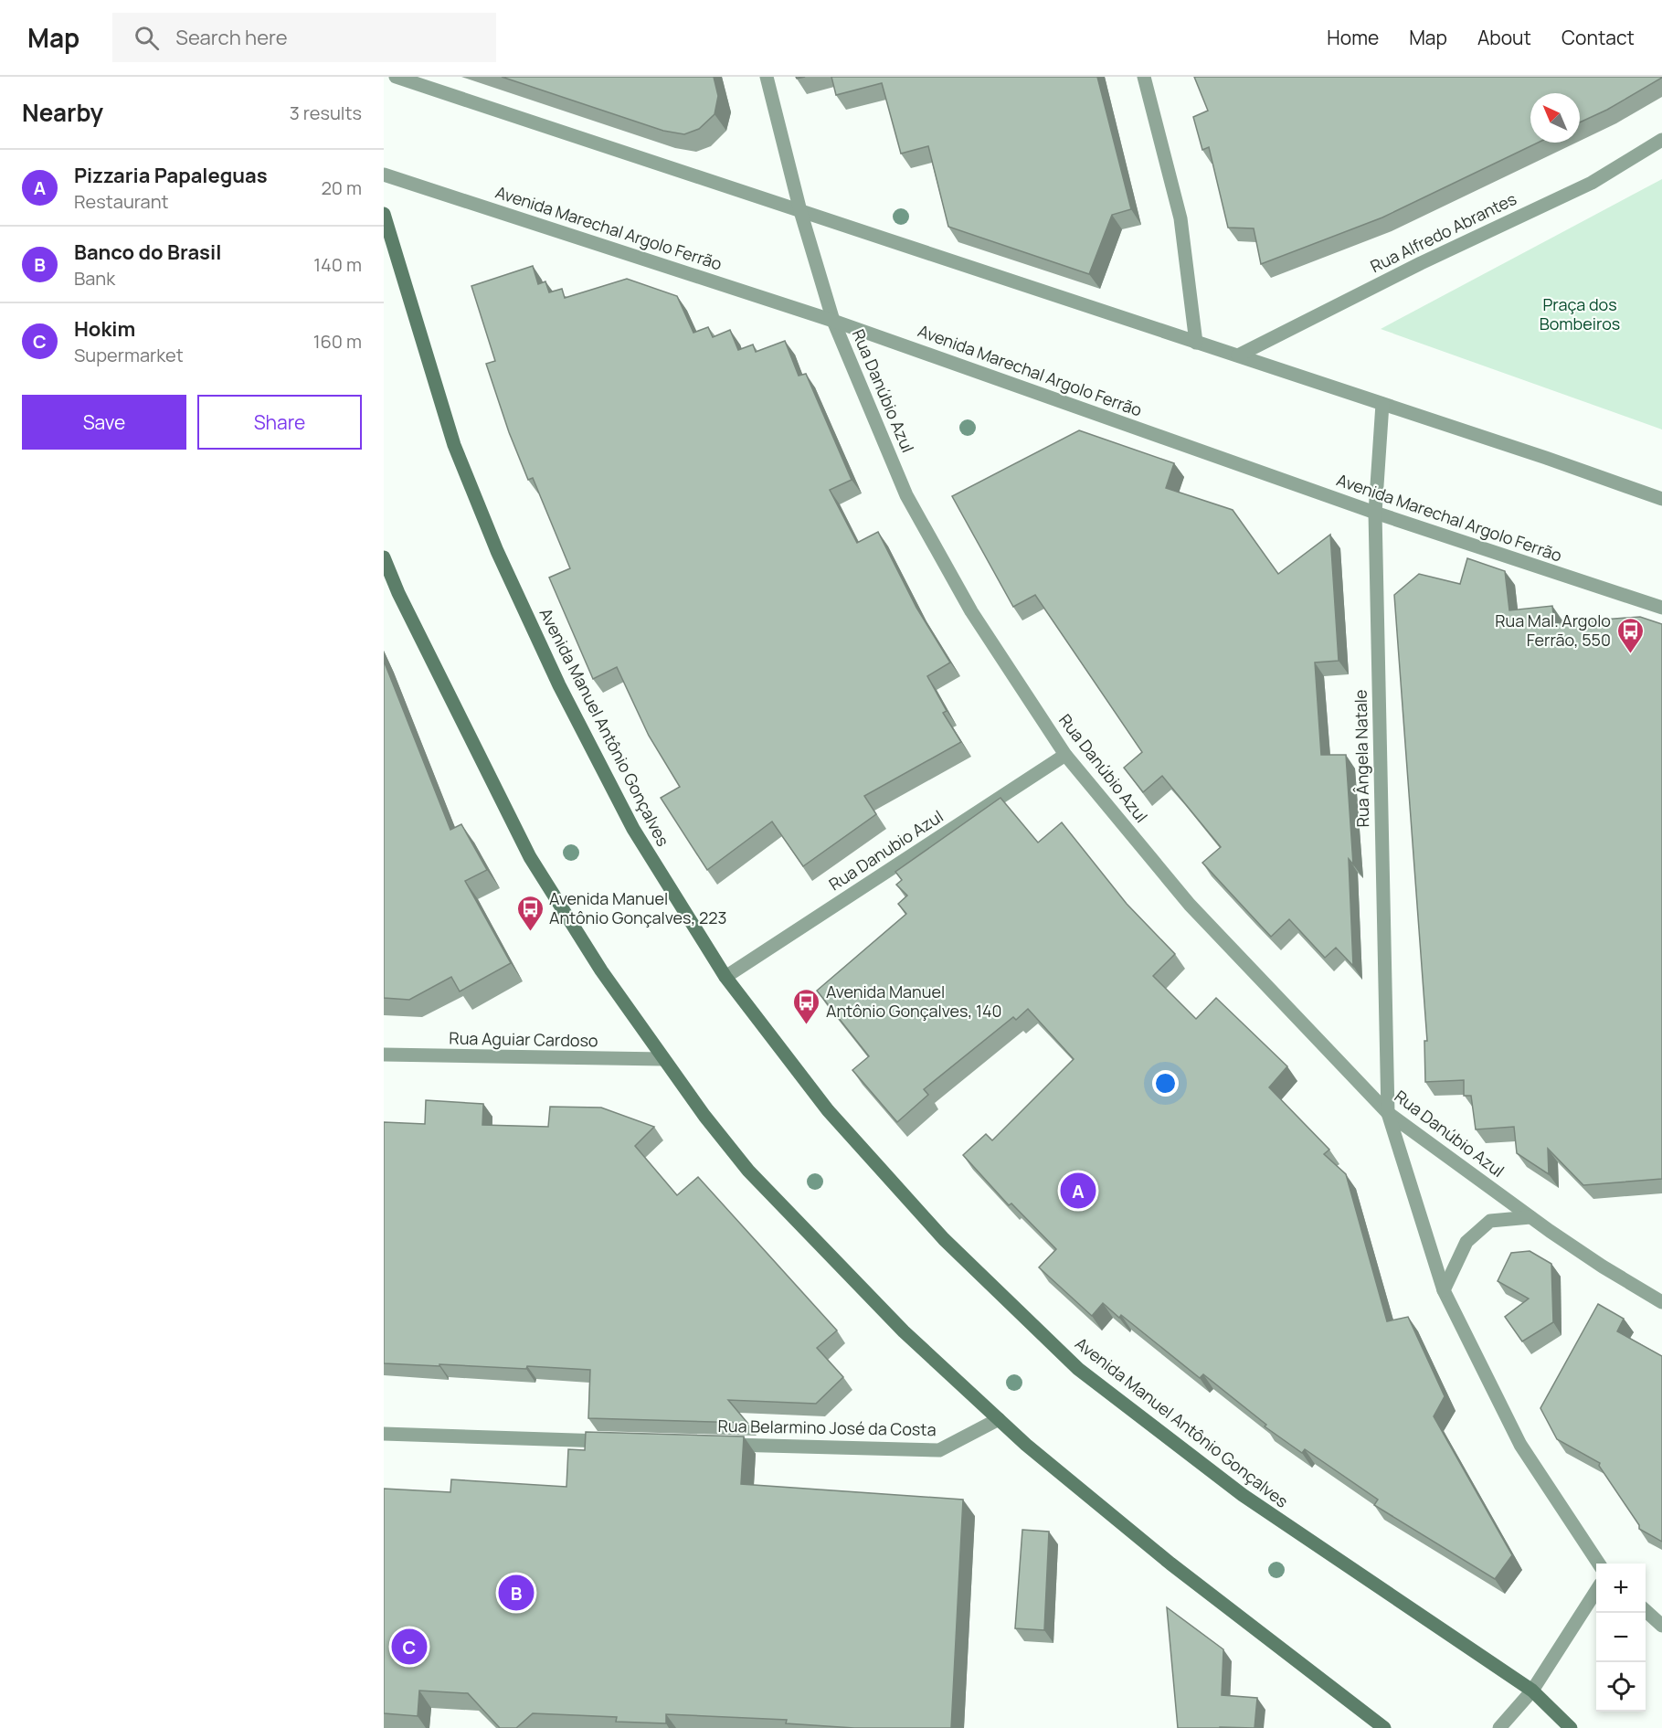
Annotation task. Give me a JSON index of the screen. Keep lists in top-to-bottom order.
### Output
{
  "streets": {
    "main road": ["Avenida Manuel Antônio Gonçalves"],
    "street": [
      "Avenida Marechal Argolo Ferrão",
      "Rua Alfredo Abrantes",
      "Rua Danúbio Azul",
      "Rua Ângela Natale",
      "Rua Danubio Azul",
      "Rua Aguiar Cardoso",
      "Rua Belarmino José da Costa"
    ]
  },
  "crossings": [
    ["Avenida Marechal Argolo Ferrão", "Rua Danúbio Azul"],
    ["Avenida Marechal Argolo Ferrão", "Rua Ângela Natale"],
    ["Rua Danúbio Azul", "Rua Ângela Natale"],
    ["Rua Danúbio Azul", "Rua Danubio Azul"],
    ["Avenida Manuel Antônio Gonçalves", "Rua Danubio Azul"]
  ],
  "parks": ["Praça dos Bombeiros"],
  "places": {
    "bus stop": ["Rua Mal. Argolo Ferrão, 550", "Avenida Manuel Antônio Gonçalves, 223", "Avenida Manuel Antônio Gonçalves, 140"]
  },
  "north": "top left",
  "page": {
    "header": "Map",
    "search": "Search here",
    "nav": [
      "Home",
      "Map",
      "About",
      "Contact"
    ],
    "heading": ["Nearby", "3 results"],
    "list": [
      {
        "mark": "A",
        "name": "Pizzaria Papaleguas",
        "note": "Restaurant",
        "value": "20 m"
      },
      {
        "mark": "B",
        "name": "Banco do Brasil",
        "note": "Bank",
        "value": "140 m"
      },
      {
        "mark": "C",
        "name": "Hokim",
        "note": "Supermarket",
        "value": "160 m"
      }
    ],
    "buttons": ["Save", "Share"],
    "pins": ["A", "B", "C"],
    "map_buttons": ["+", "−"]
  }
}
